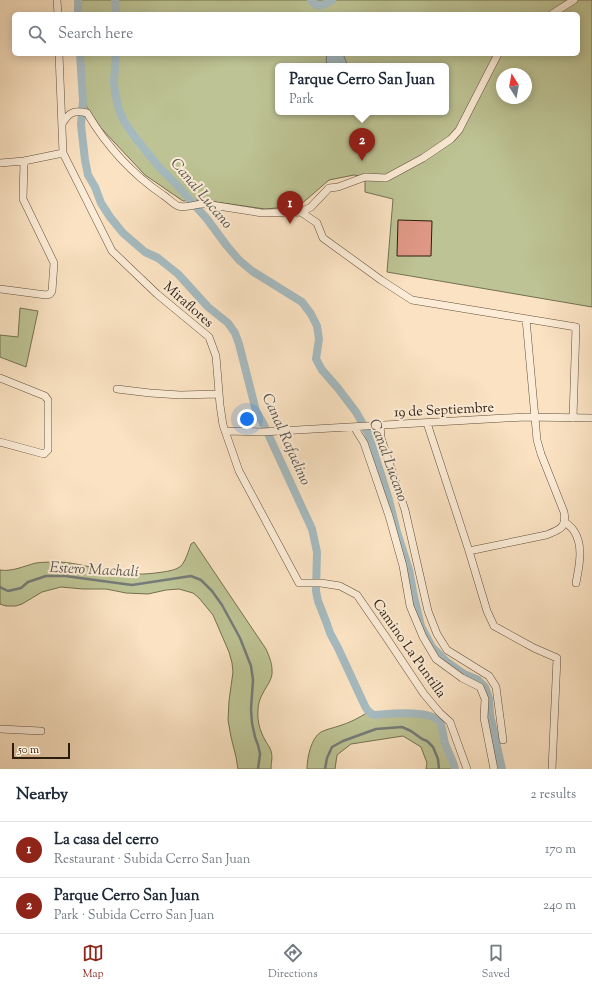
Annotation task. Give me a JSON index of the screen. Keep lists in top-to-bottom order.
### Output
{
  "streets": {
    "street": ["Miraflores", "19 de Septiembre", "Camino La Puntilla"]
  },
  "crossings": [
    ["Miraflores", "19 de Septiembre"],
    ["Miraflores", "Camino La Puntilla"]
  ],
  "water": ["Canal Lucano", "Canal Rafaelino", "Estero Machalí"],
  "scale_bar": "50 m",
  "north": "top",
  "page": {
    "search": "Search here",
    "popup": ["Parque Cerro San Juan", "Park"],
    "pins": ["2", "1"],
    "scale": "50 m",
    "heading": ["Nearby", "2 results"],
    "list": [
      {
        "mark": "1",
        "name": "La casa del cerro",
        "note": "Restaurant · Subida Cerro San Juan",
        "value": "170 m"
      },
      {
        "mark": "2",
        "name": "Parque Cerro San Juan",
        "note": "Park · Subida Cerro San Juan",
        "value": "240 m"
      }
    ],
    "nav": ["Map", "Directions", "Saved"]
  }
}
